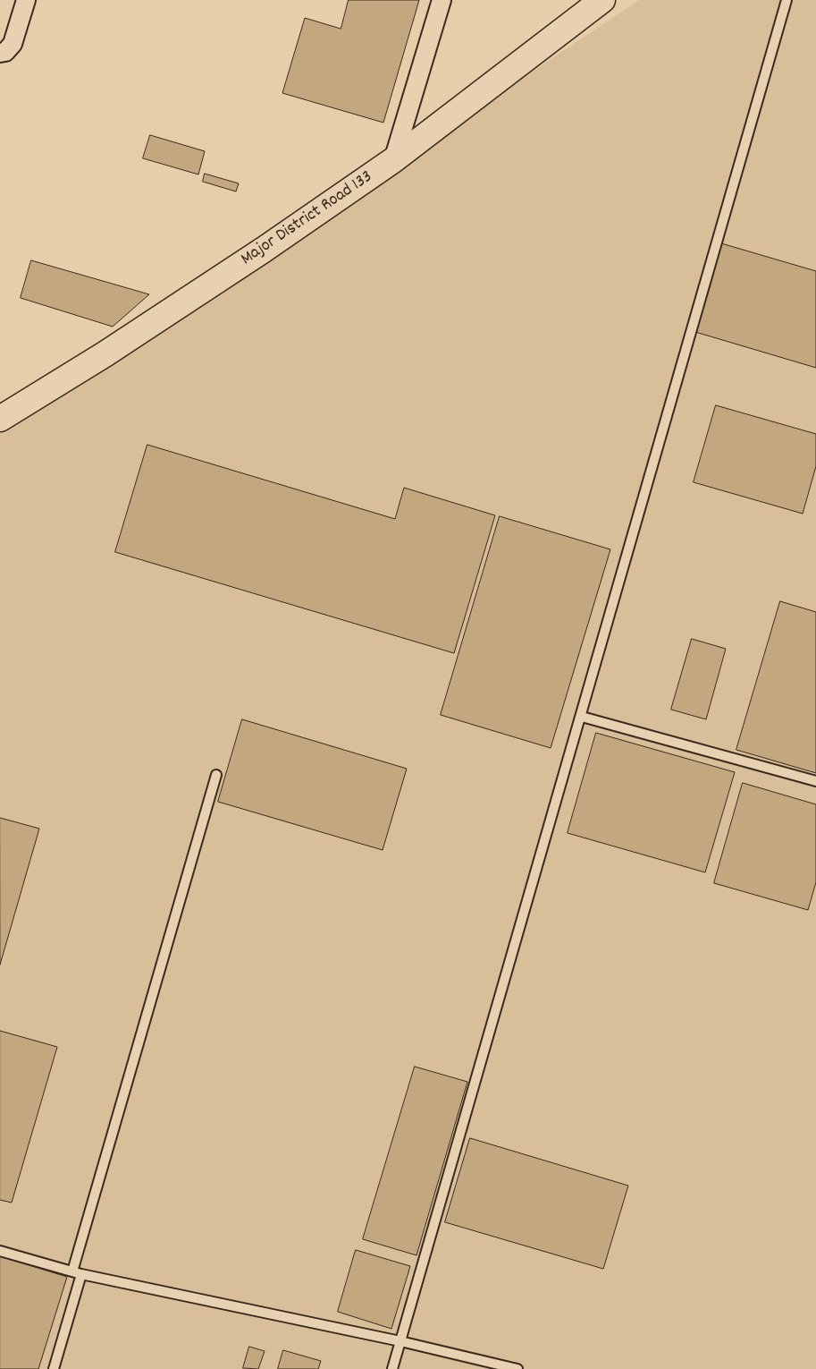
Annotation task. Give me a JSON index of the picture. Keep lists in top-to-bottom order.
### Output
{
  "streets": {
    "main road": ["Major District Road 133"]
  }
}
